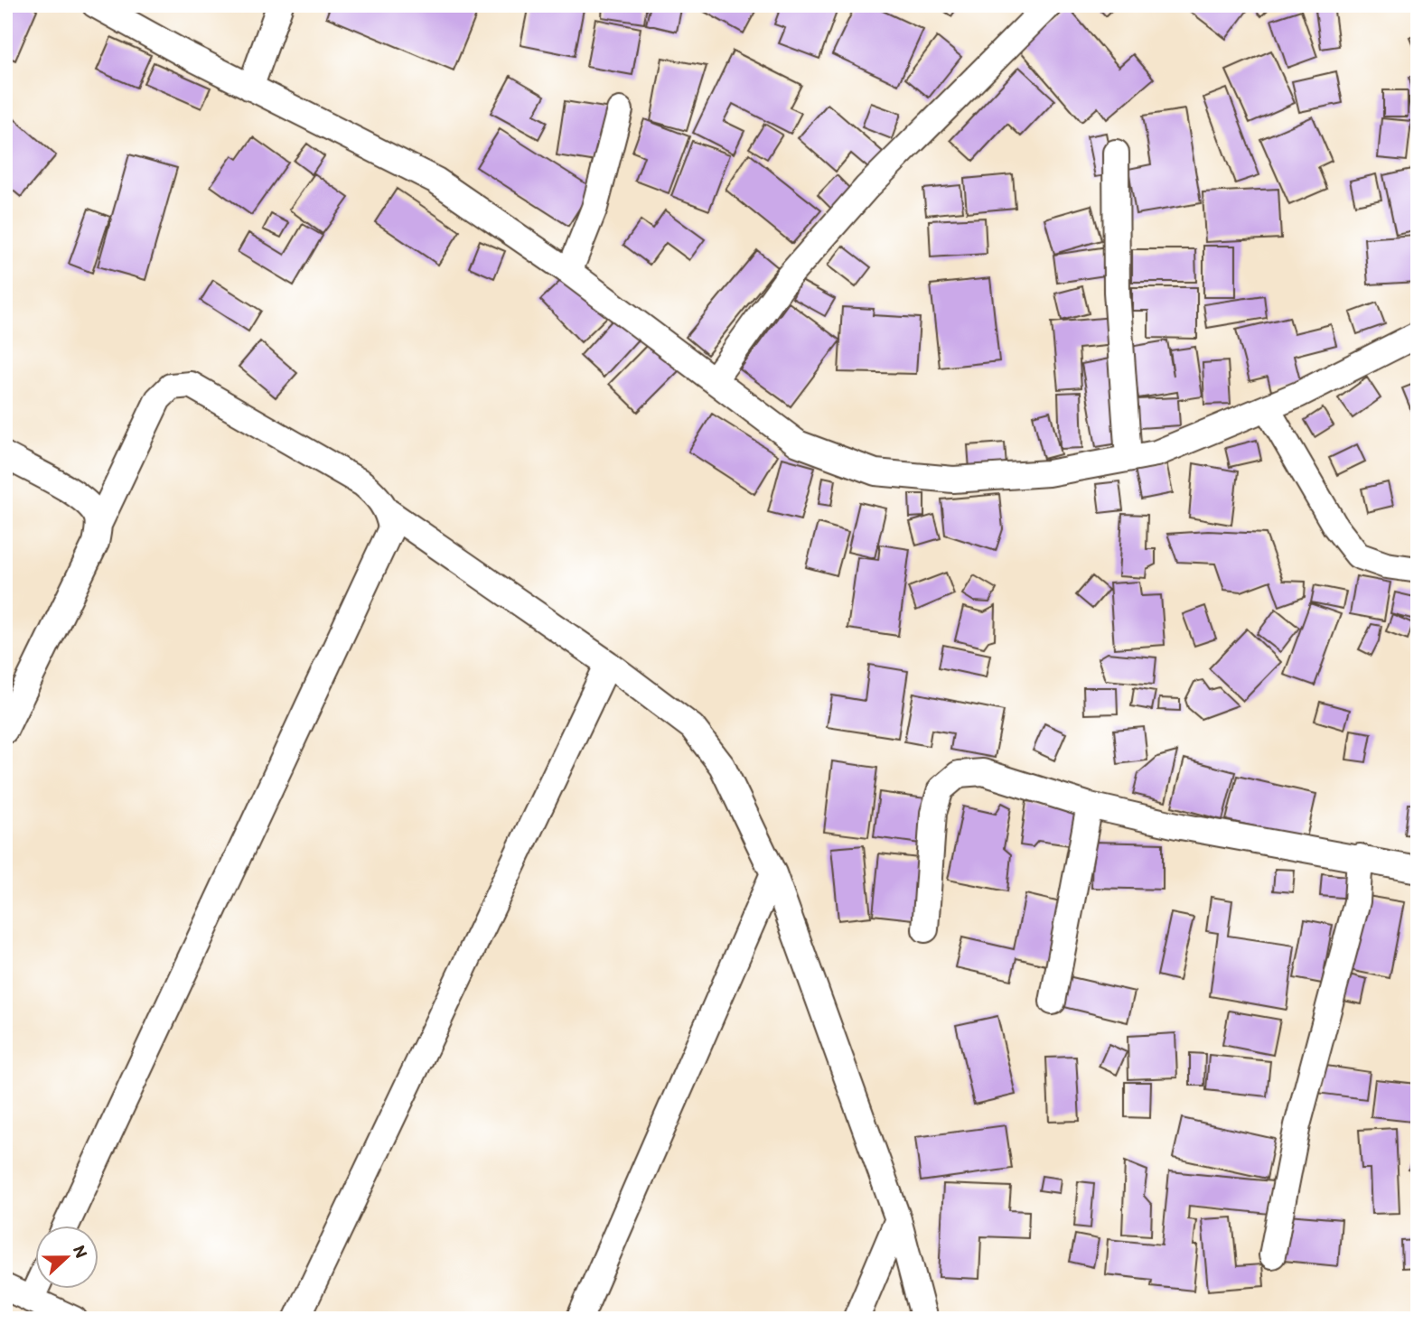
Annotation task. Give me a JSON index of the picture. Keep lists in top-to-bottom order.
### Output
{
  "north": "right"
}
